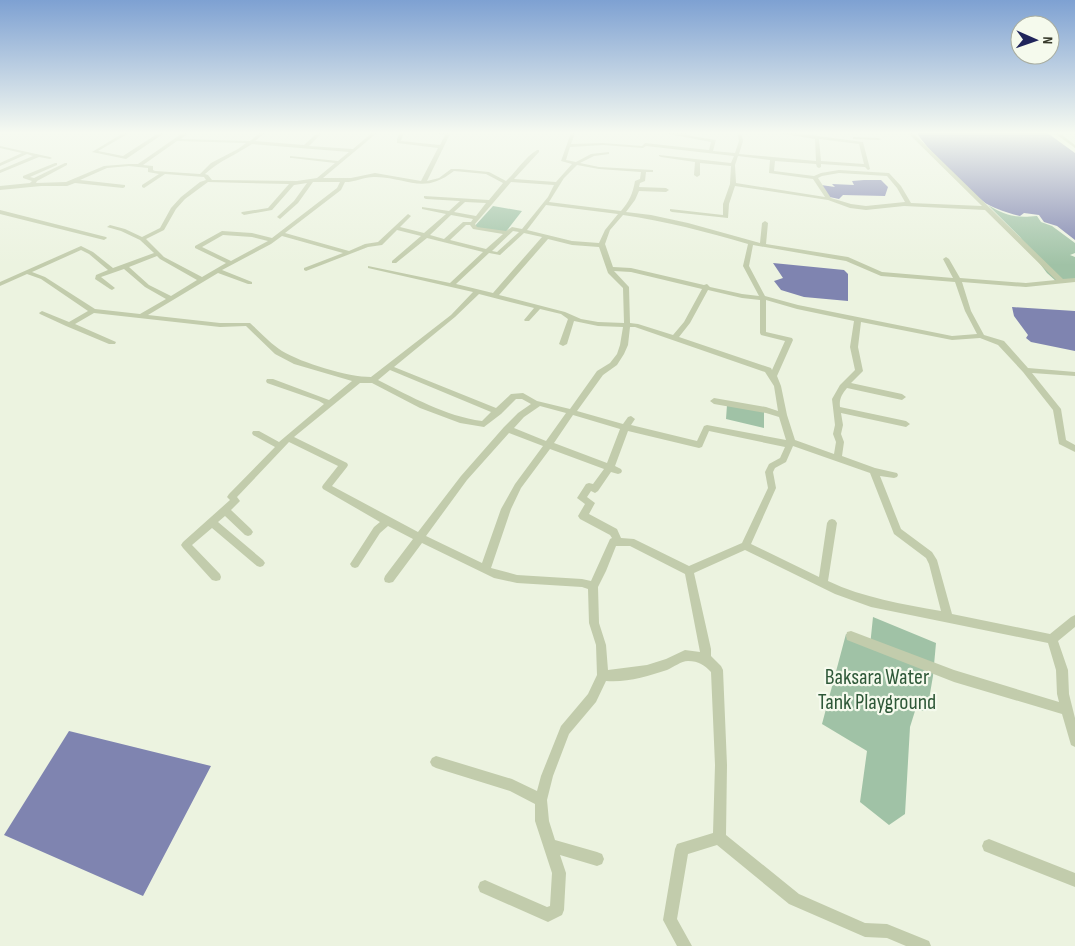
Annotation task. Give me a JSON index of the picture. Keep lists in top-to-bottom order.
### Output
{
  "parks": ["Baksara Water Tank Playground"],
  "north": "right"
}
